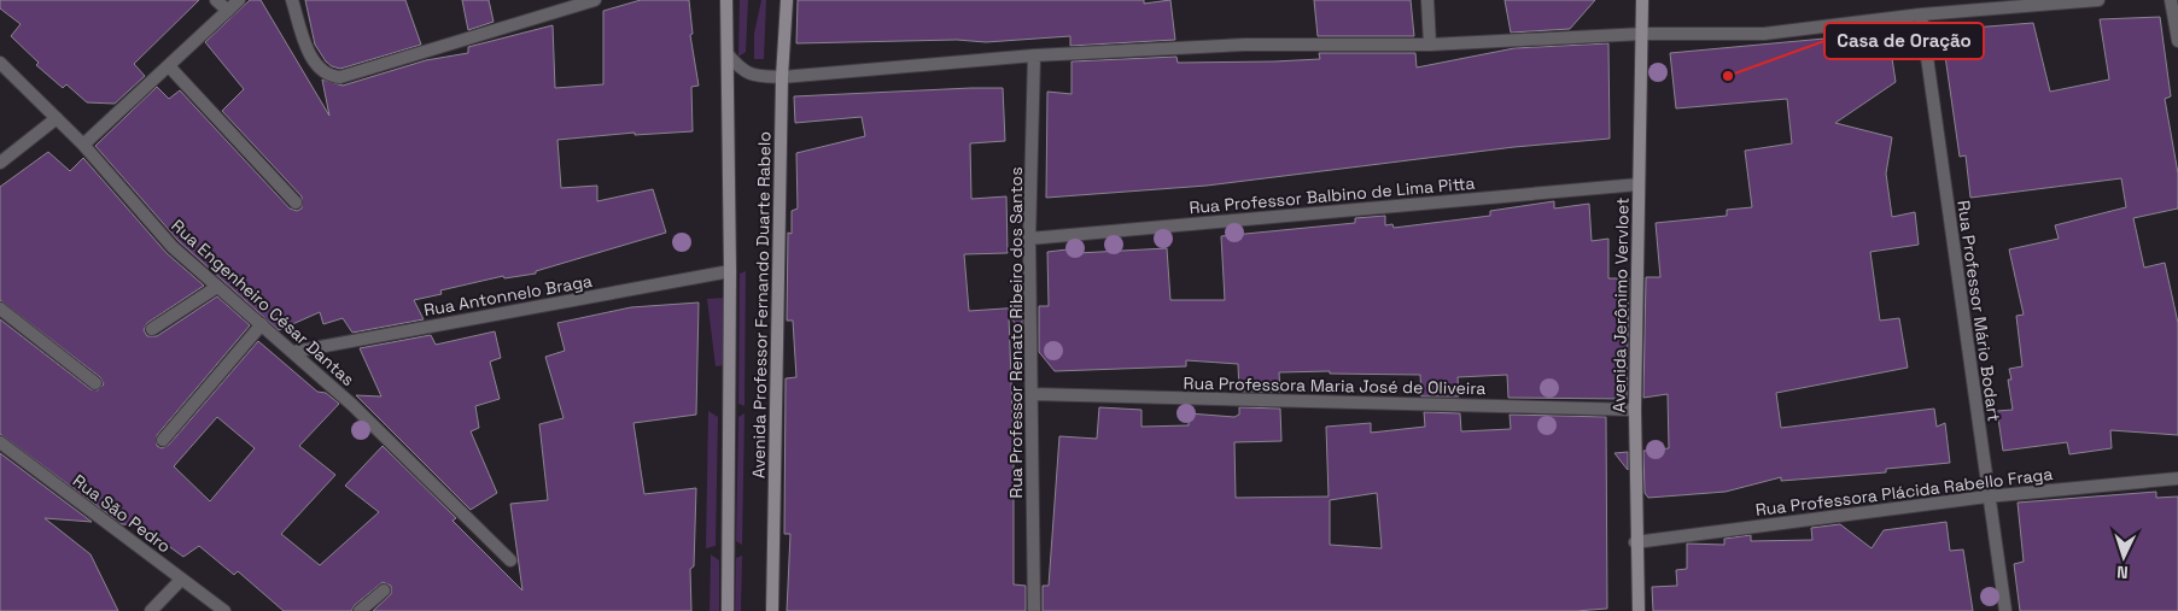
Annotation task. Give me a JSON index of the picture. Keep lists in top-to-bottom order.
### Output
{
  "streets": {
    "street": [
      "Rua Professor Balbino de Lima Pitta",
      "Rua Antonnelo Braga",
      "Rua Engenheiro César Dantas",
      "Avenida Professor Fernando Duarte Rabelo",
      "Avenida Jerônimo Vervloet",
      "Rua Professor Mário Bodart",
      "Rua Professor Renato Ribeiro dos Santos",
      "Rua Professora Maria José de Oliveira",
      "Rua Professora Plácida Rabello Fraga",
      "Rua São Pedro"
    ]
  },
  "crossings": [
    ["Rua Professor Balbino de Lima Pitta", "Avenida Jerônimo Vervloet"],
    ["Rua Professor Balbino de Lima Pitta", "Rua Professor Renato Ribeiro dos Santos"],
    ["Rua Antonnelo Braga", "Rua Engenheiro César Dantas"],
    ["Rua Antonnelo Braga", "Avenida Professor Fernando Duarte Rabelo"],
    ["Avenida Jerônimo Vervloet", "Rua Professora Maria José de Oliveira"],
    ["Avenida Jerônimo Vervloet", "Rua Professora Plácida Rabello Fraga"],
    ["Rua Professor Mário Bodart", "Rua Professora Plácida Rabello Fraga"],
    ["Rua Professor Renato Ribeiro dos Santos", "Rua Professora Maria José de Oliveira"]
  ],
  "places": ["Casa de Oração"],
  "north": "bottom"
}
